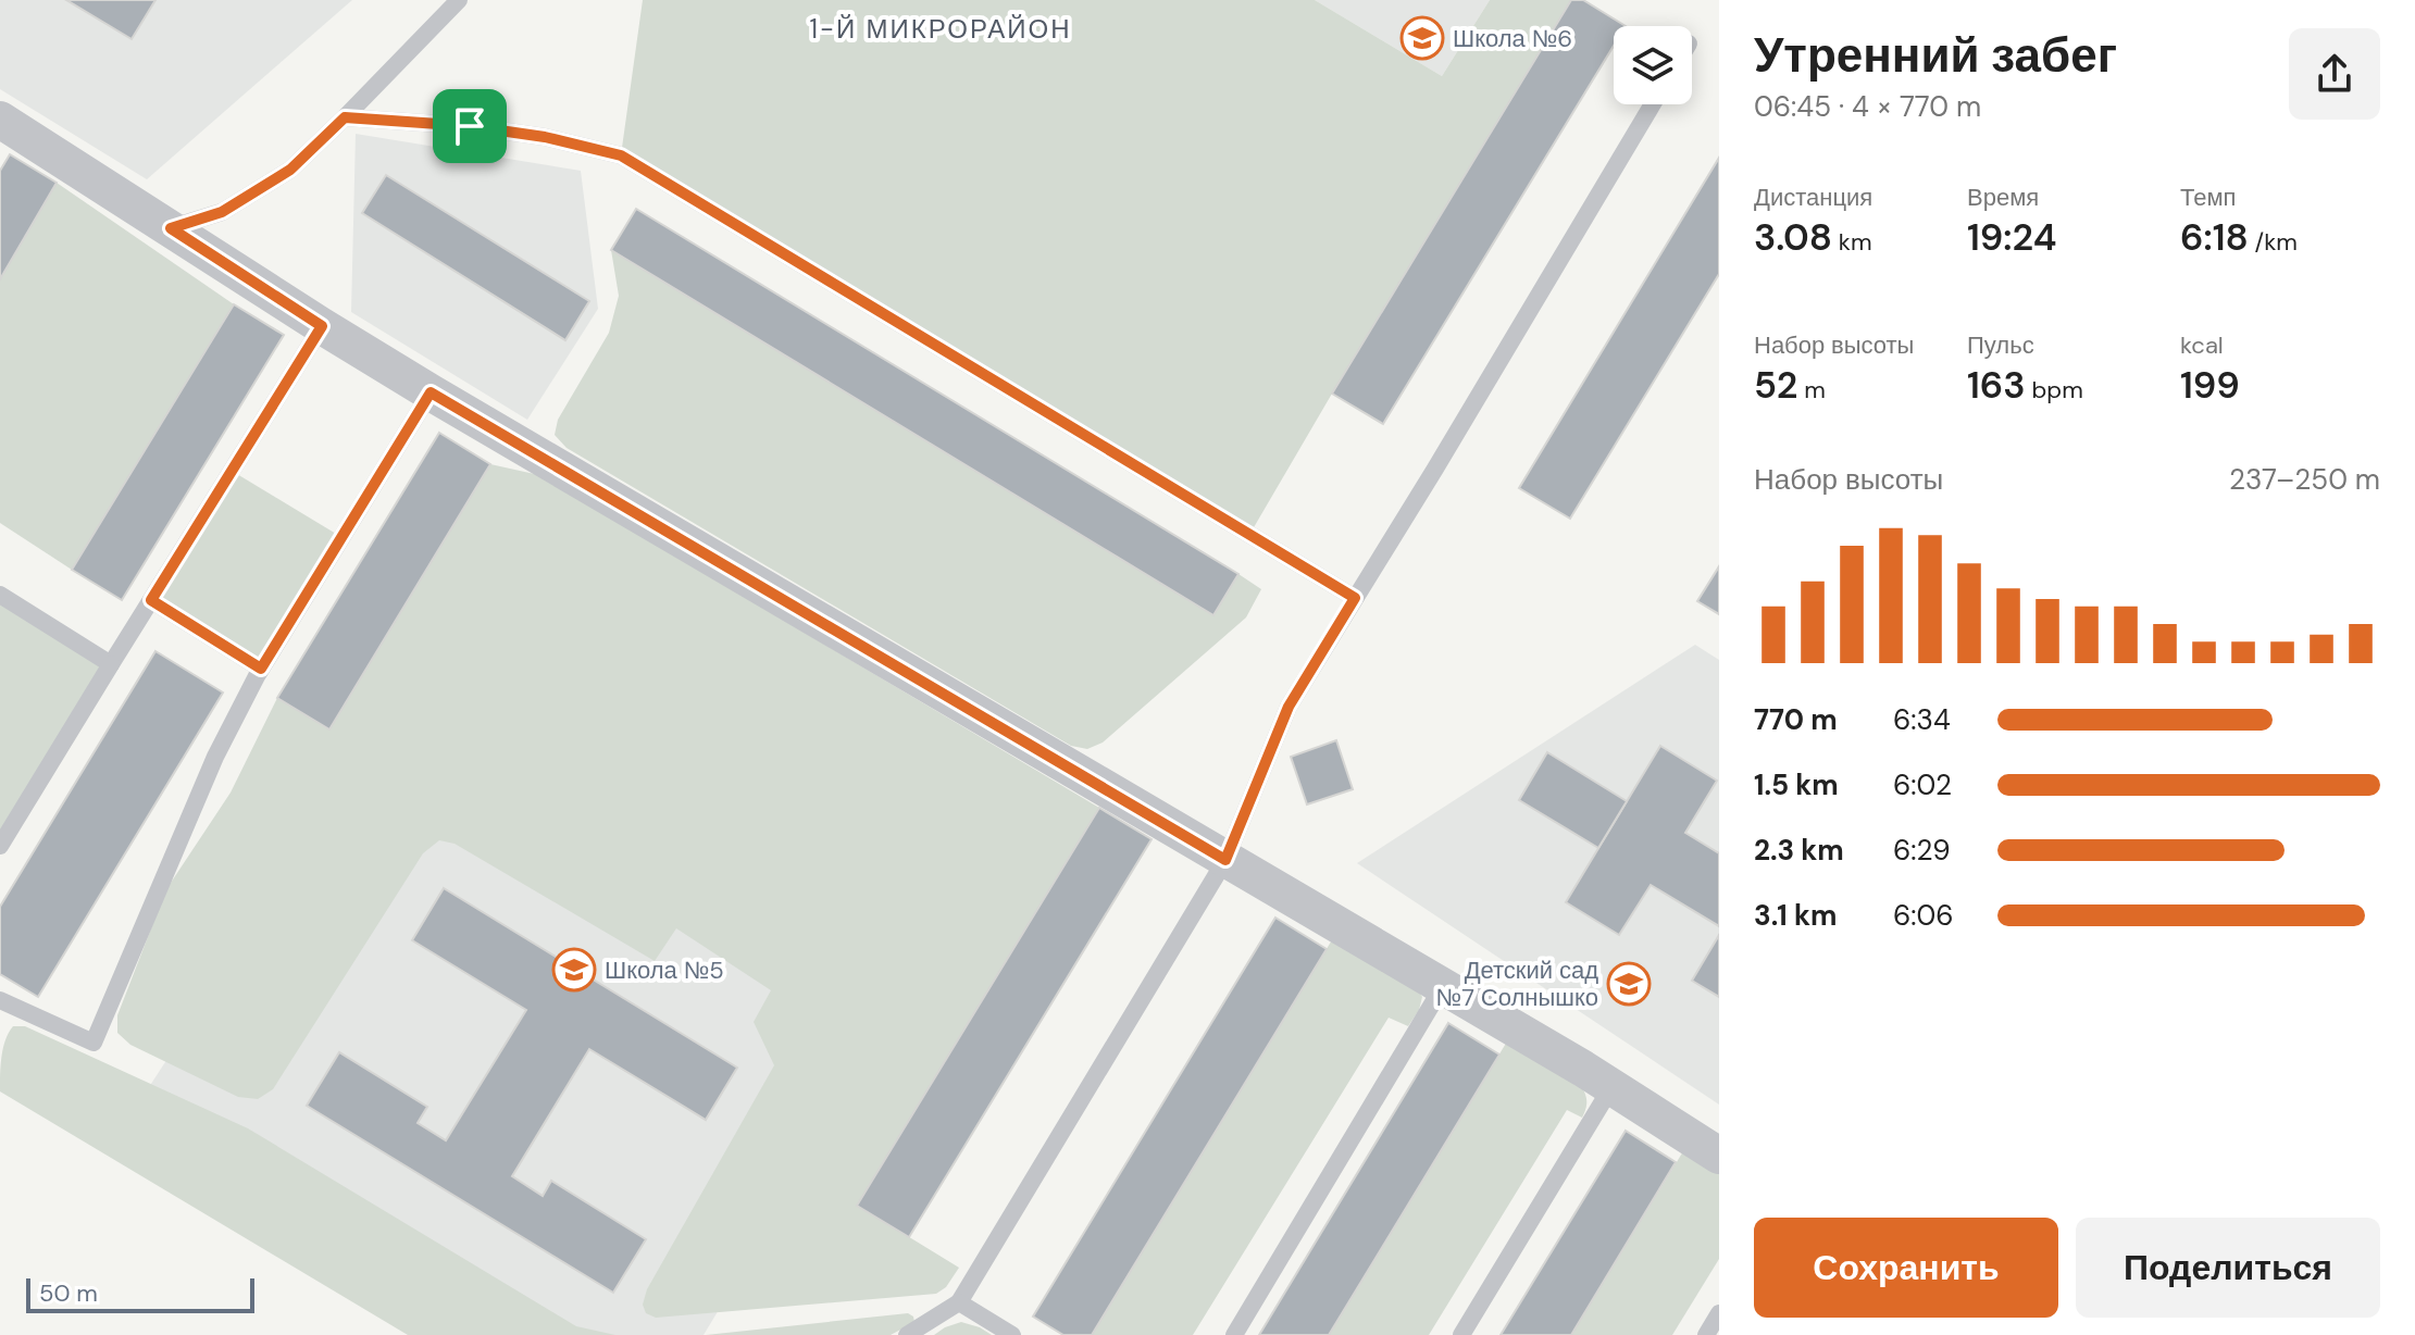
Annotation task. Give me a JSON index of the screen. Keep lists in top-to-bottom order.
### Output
{
  "districts": ["1-Й МИКРОРАЙОН"],
  "places": {
    "school or university": ["Школа №6", "Школа №5", "Детский сад №7 Солнышко"]
  },
  "scale_bar": "50 m",
  "page": {
    "heading": ["Утренний забег", "06:45 · 4 × 770 m"],
    "stats": [
      ["Дистанция", "3.08 km"],
      ["Время", "19:24"],
      ["Темп", "6:18 /km"],
      ["Набор высоты", "52 m"],
      ["Пульс", "163 bpm"],
      ["kcal", "199"]
    ],
    "chart": ["Набор высоты", "237–250 m"],
    "list": [
      {
        "name": "770 m",
        "note": "6:34"
      },
      {
        "name": "1.5 km",
        "note": "6:02"
      },
      {
        "name": "2.3 km",
        "note": "6:29"
      },
      {
        "name": "3.1 km",
        "note": "6:06"
      }
    ],
    "buttons": ["Сохранить", "Поделиться"],
    "scale": "50 m"
  }
}
